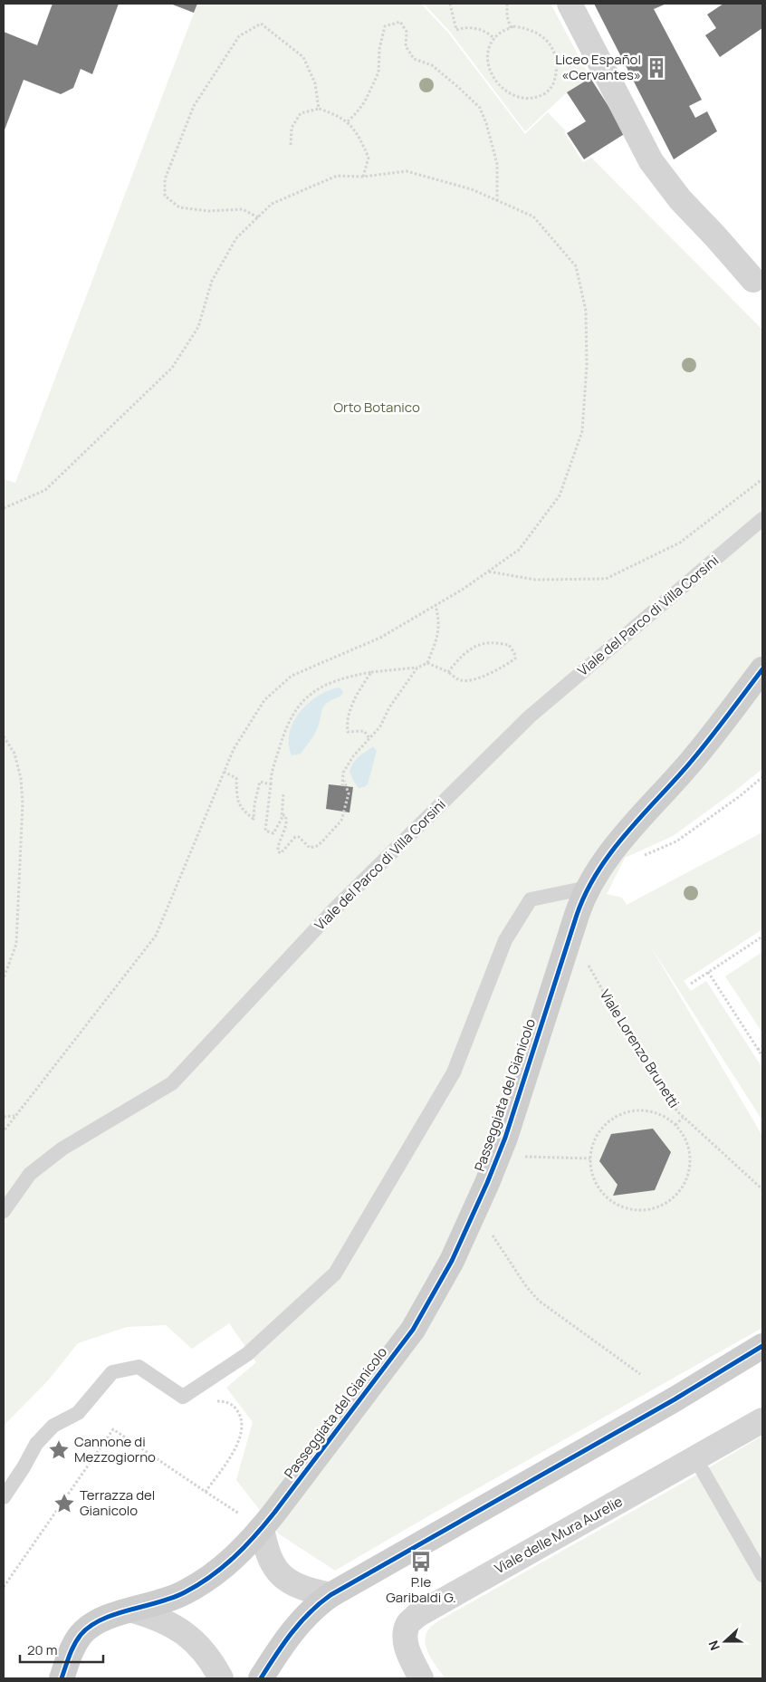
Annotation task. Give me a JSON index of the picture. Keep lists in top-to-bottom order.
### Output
{
  "streets": {
    "street": ["Passeggiata del Gianicolo", "Viale delle Mura Aurelie"],
    "lane": ["Viale del Parco di Villa Corsini"],
    "path": ["Viale Lorenzo Brunetti"]
  },
  "crossings": [
    ["Viale Lorenzo Brunetti", "Passeggiata del Gianicolo"]
  ],
  "parks": ["Orto Botanico"],
  "places": {
    "building": ["Liceo Español «Cervantes»"],
    "place": ["Cannone di Mezzogiorno", "Terrazza del Gianicolo"],
    "bus stop": ["P.le Garibaldi G."]
  },
  "scale_bar": "20 m",
  "north": "left"
}
